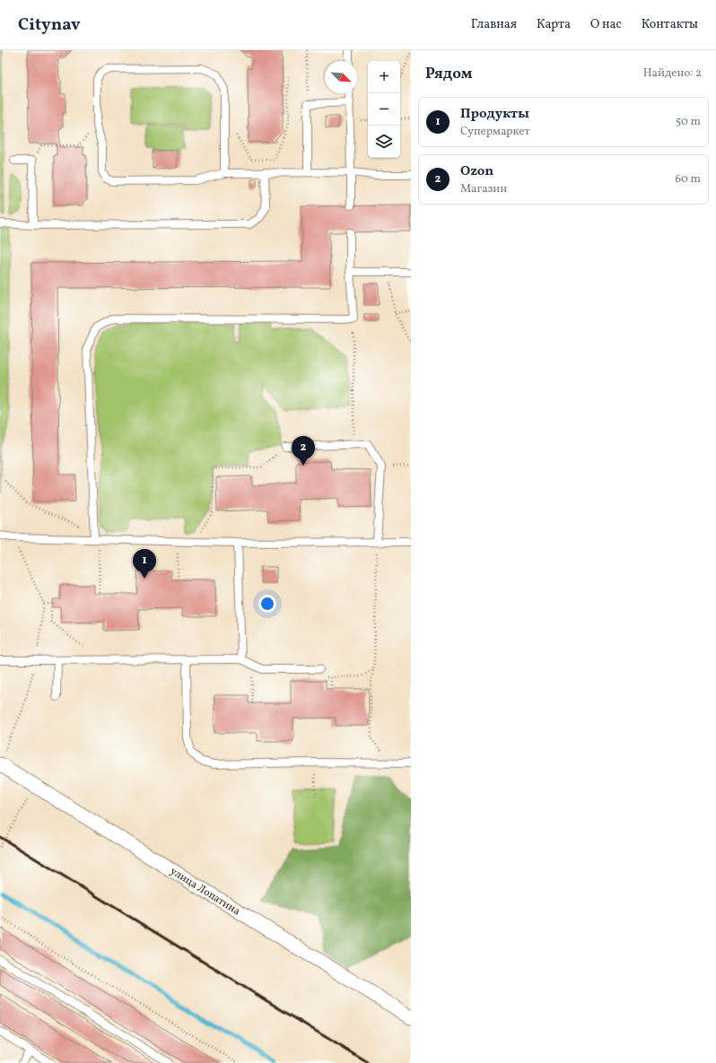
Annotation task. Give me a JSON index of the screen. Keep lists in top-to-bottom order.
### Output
{
  "streets": {
    "street": ["улица Лопатина"]
  },
  "north": "bottom right",
  "page": {
    "header": "Citynav",
    "nav": [
      "Главная",
      "Карта",
      "О нас",
      "Контакты"
    ],
    "heading": ["Рядом", "Найдено: 2"],
    "map_buttons": ["+", "−"],
    "list": [
      {
        "mark": "1",
        "name": "Продукты",
        "note": "Супермаркет",
        "value": "50 m"
      },
      {
        "mark": "2",
        "name": "Ozon",
        "note": "Магазин",
        "value": "60 m"
      }
    ],
    "pins": ["2", "1"]
  }
}
